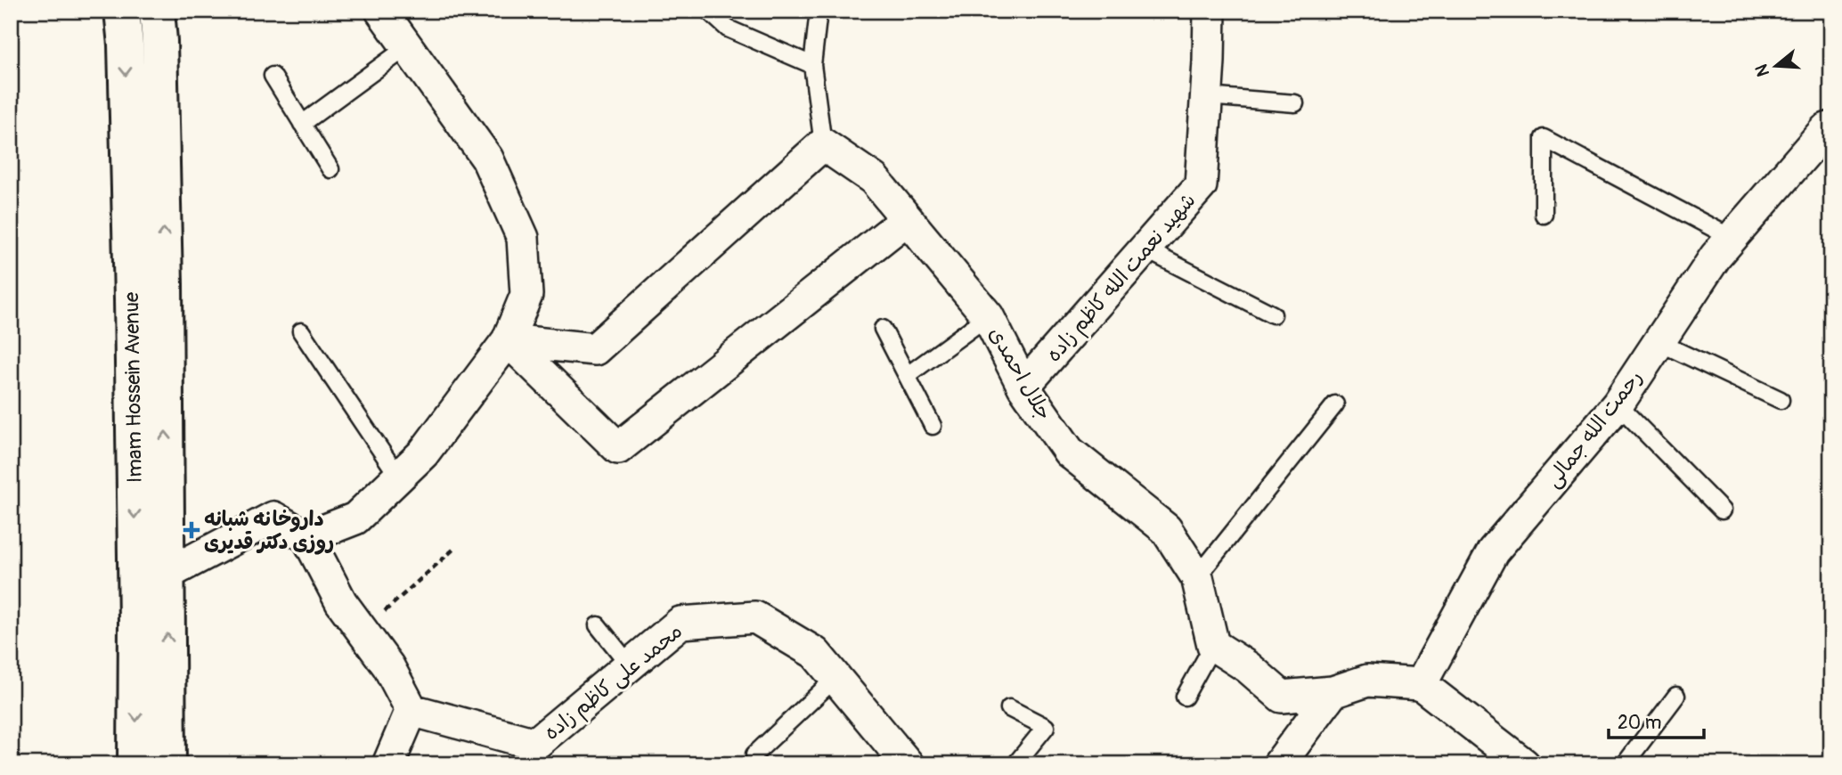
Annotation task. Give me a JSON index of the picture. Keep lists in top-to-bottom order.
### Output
{
  "streets": {
    "main road": ["Imam Hossein Avenue"],
    "street": [
      "شهید نعمت الله کاظم زاده",
      "جلال احمدی",
      "رحمت الله جمالی",
      "محمد علی کاظم زاده"
    ]
  },
  "crossings": [
    ["شهید نعمت الله کاظم زاده", "جلال احمدی"]
  ],
  "places": {
    "health": ["داروخانه شبانه روزی دکتر قدیری"]
  },
  "scale_bar": "20 m",
  "north": "left"
}
